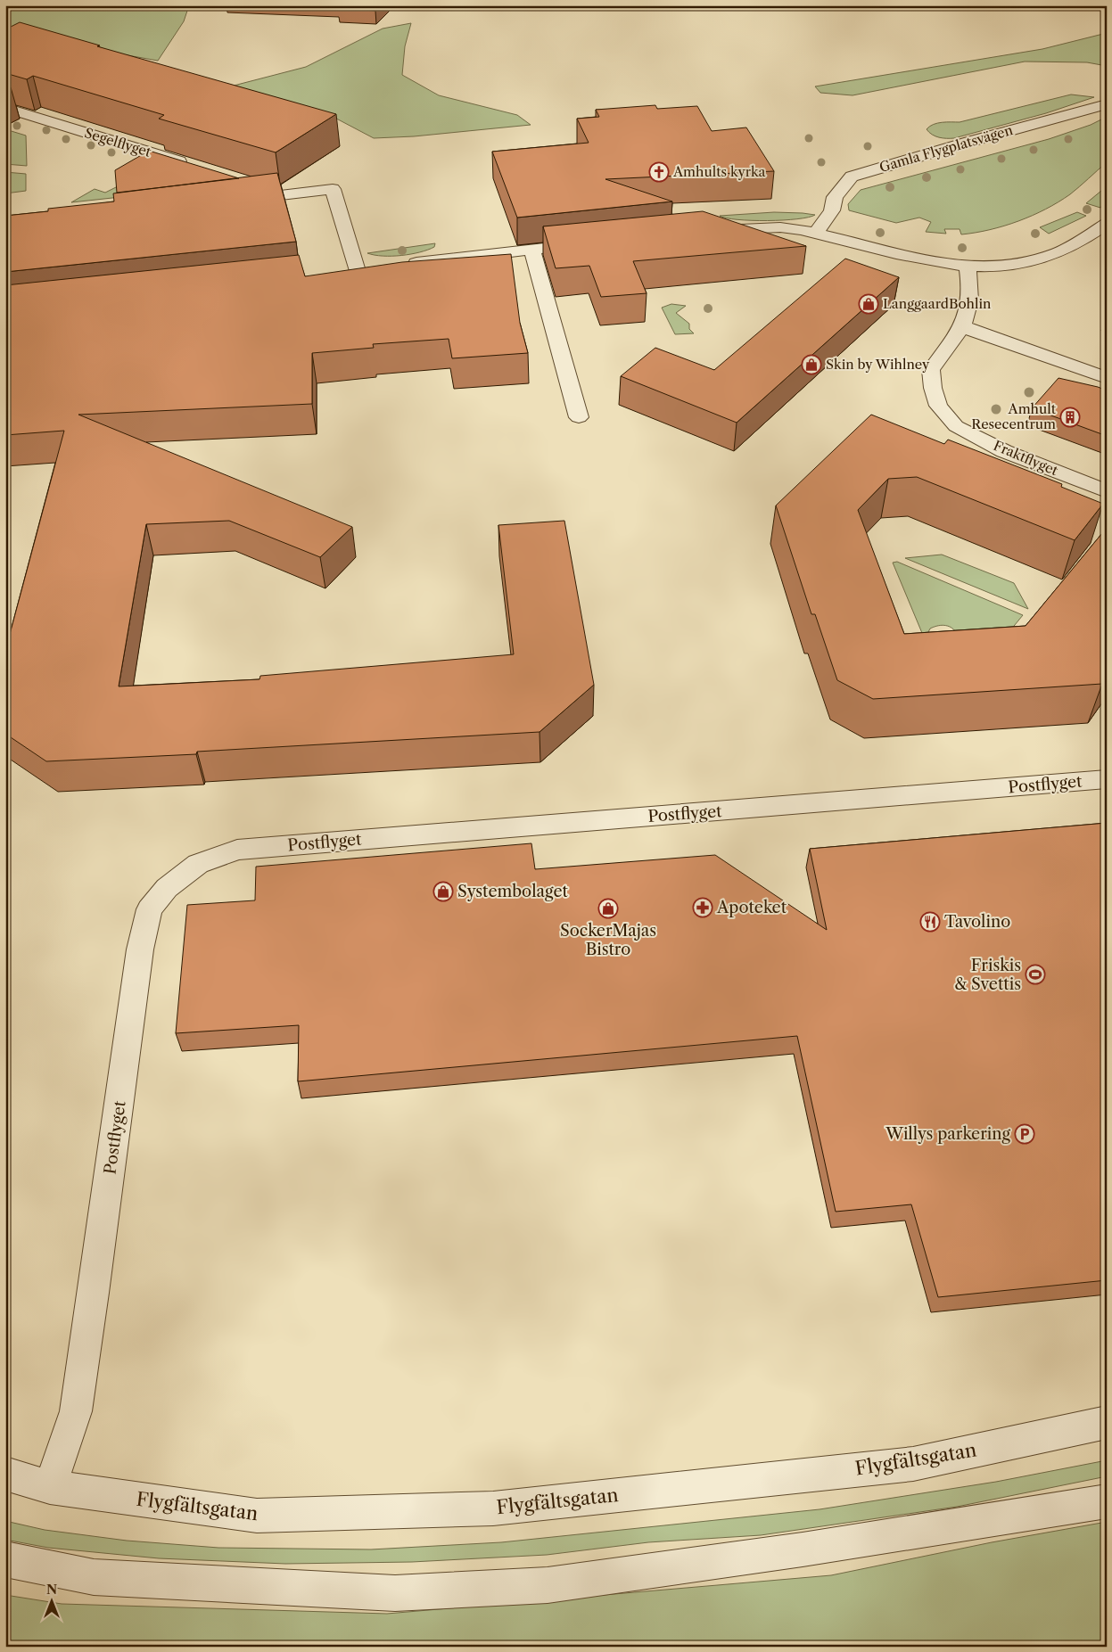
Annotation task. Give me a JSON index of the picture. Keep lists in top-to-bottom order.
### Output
{
  "streets": {
    "street": [
      "Segelflyget",
      "Gamla Flygplatsvägen",
      "Fraktflyget",
      "Postflyget",
      "Flygfältsgatan"
    ]
  },
  "crossings": [
    ["Postflyget", "Flygfältsgatan"]
  ],
  "places": {
    "church": ["Amhults kyrka"],
    "shop": [
      "LanggaardBohlin",
      "Skin by Wihlney",
      "Systembolaget",
      "SockerMajas Bistro"
    ],
    "building": ["Amhult Resecentrum"],
    "pharmacy": ["Apoteket"],
    "restaurant": ["Tavolino"],
    "sports": ["Friskis & Svettis"],
    "parking": ["Willys parkering"]
  },
  "north": "top"
}
